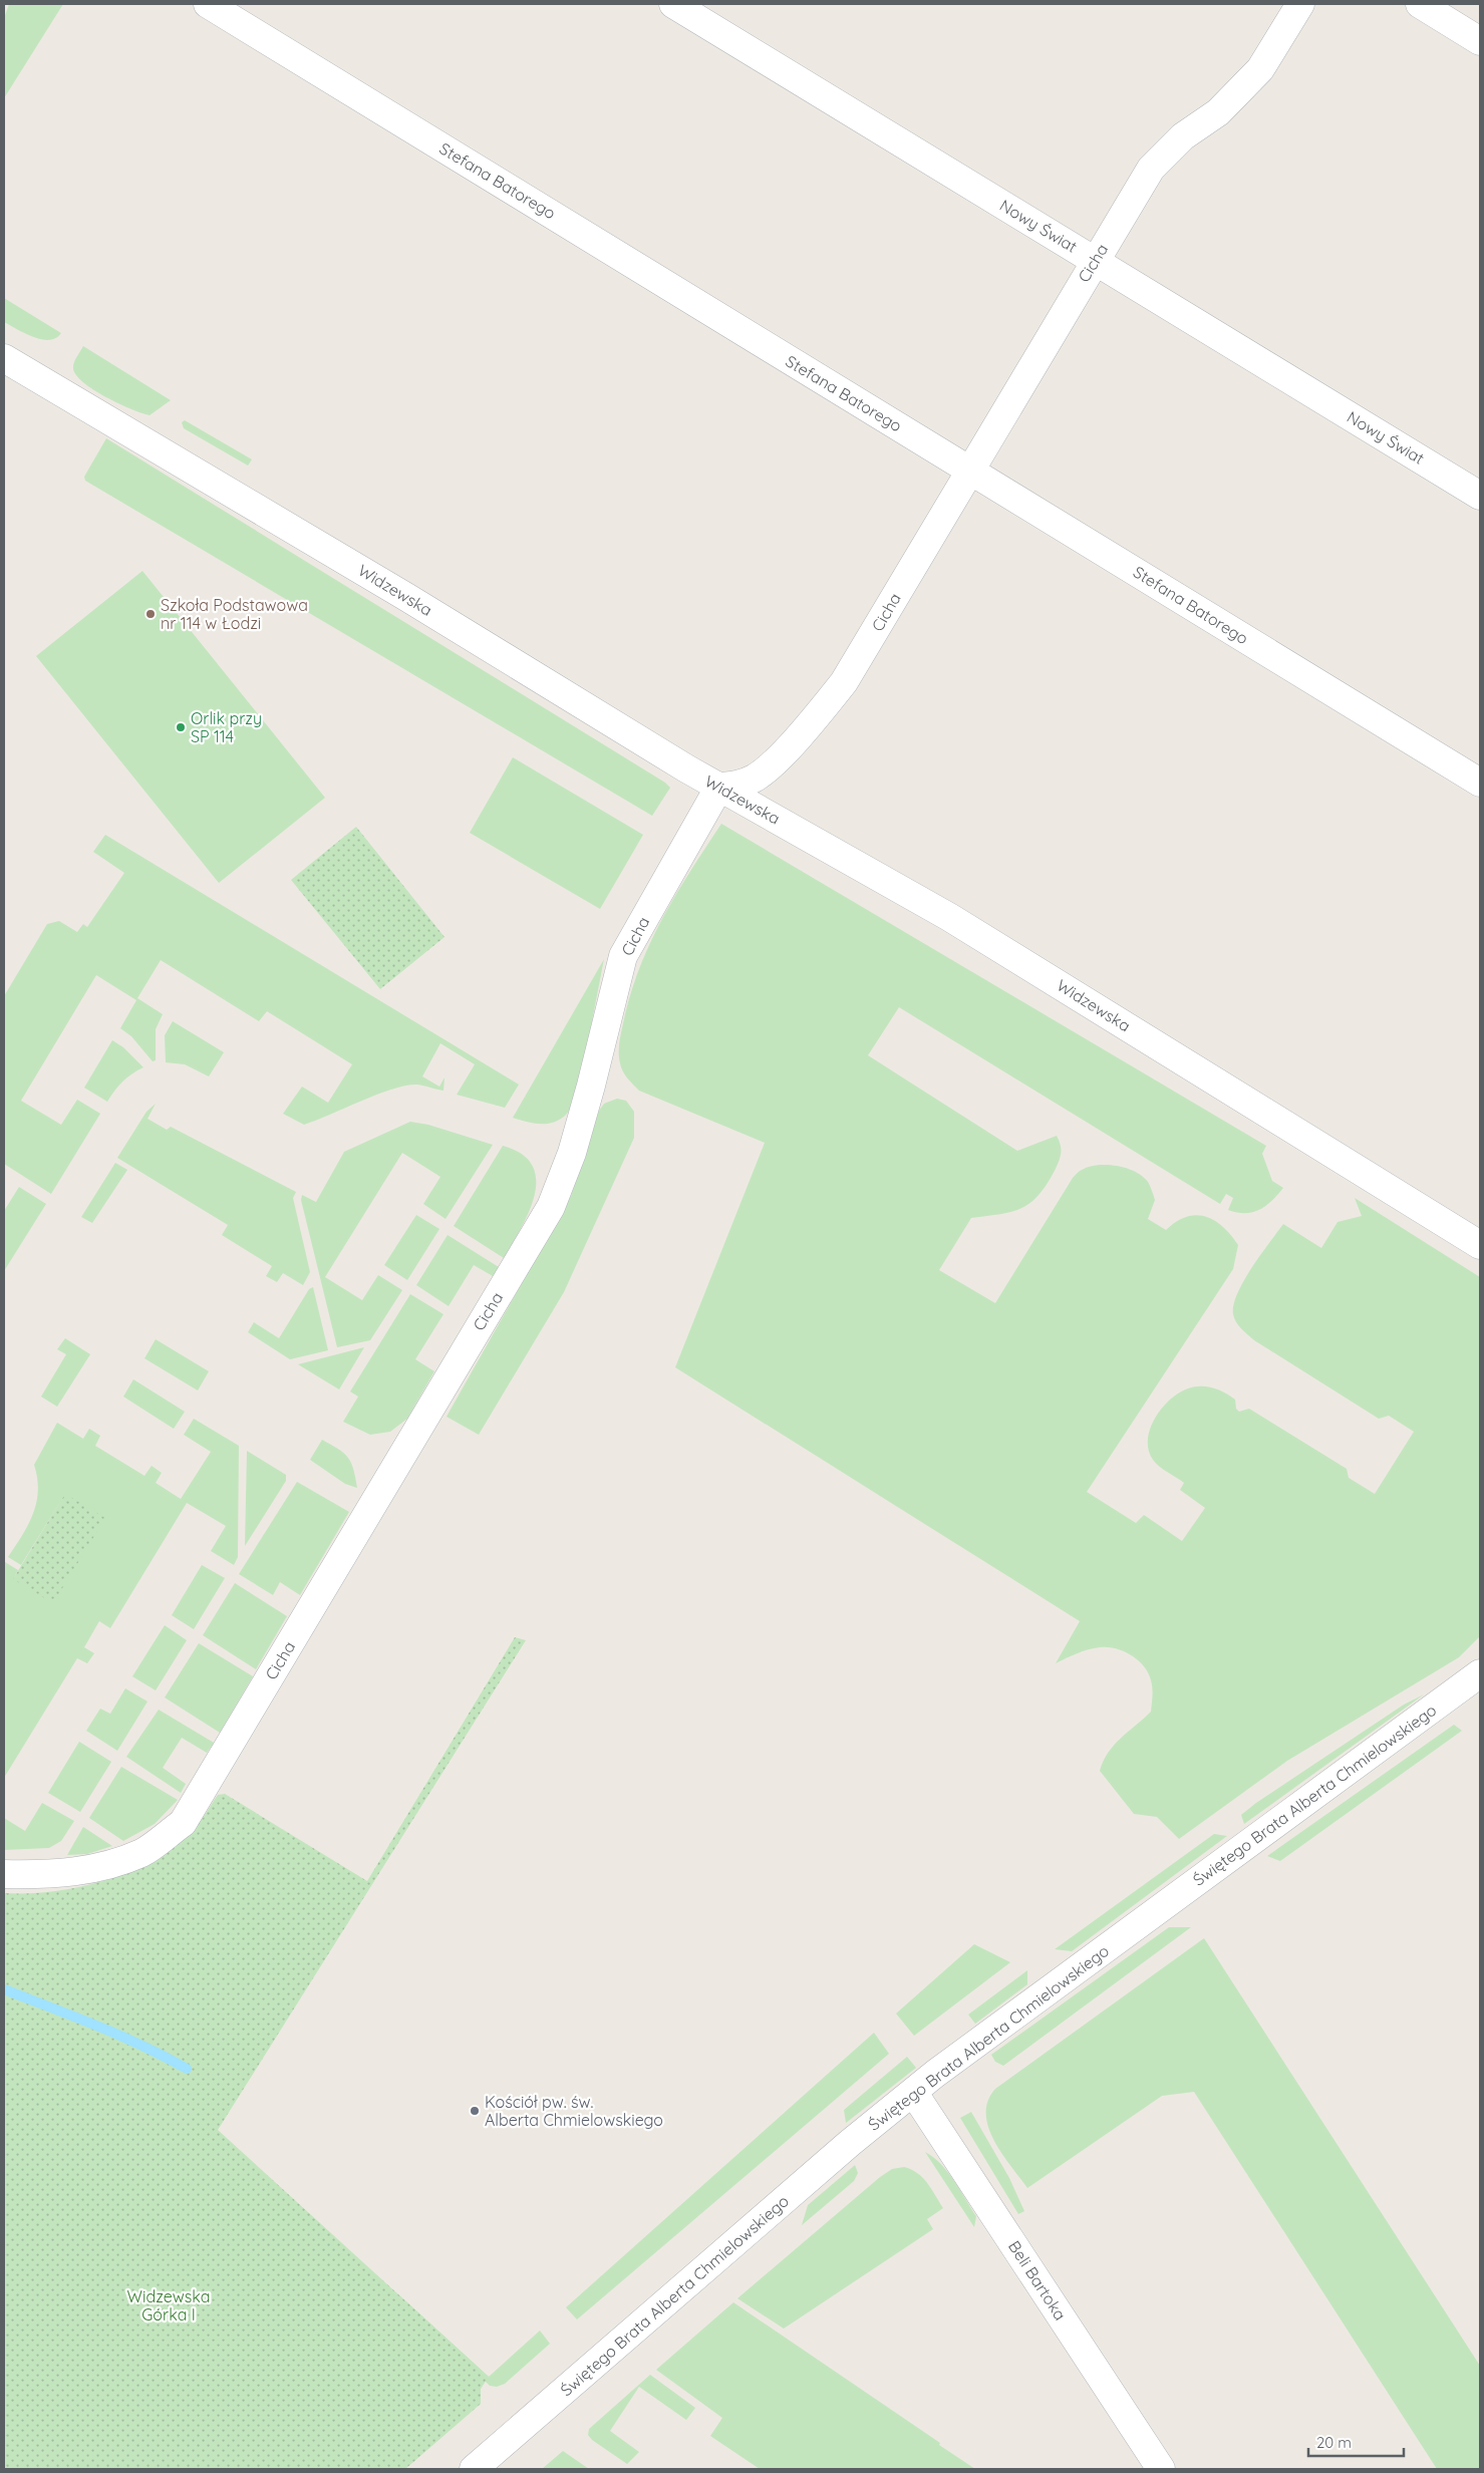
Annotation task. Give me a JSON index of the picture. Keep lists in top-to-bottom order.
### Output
{
  "streets": {
    "street": [
      "Stefana Batorego",
      "Nowy Świat",
      "Cicha",
      "Widzewska",
      "Świętego Brata Alberta Chmielowskiego",
      "Beli Bartoka"
    ]
  },
  "crossings": [
    ["Stefana Batorego", "Cicha"],
    ["Nowy Świat", "Cicha"],
    ["Cicha", "Widzewska"],
    ["Świętego Brata Alberta Chmielowskiego", "Beli Bartoka"]
  ],
  "parks": ["Widzewska Górka I"],
  "places": ["Szkoła Podstawowa nr 114 w Łodzi", "Orlik przy SP 114", "Kościół pw. św. Alberta Chmielowskiego"],
  "scale_bar": "20 m"
}
